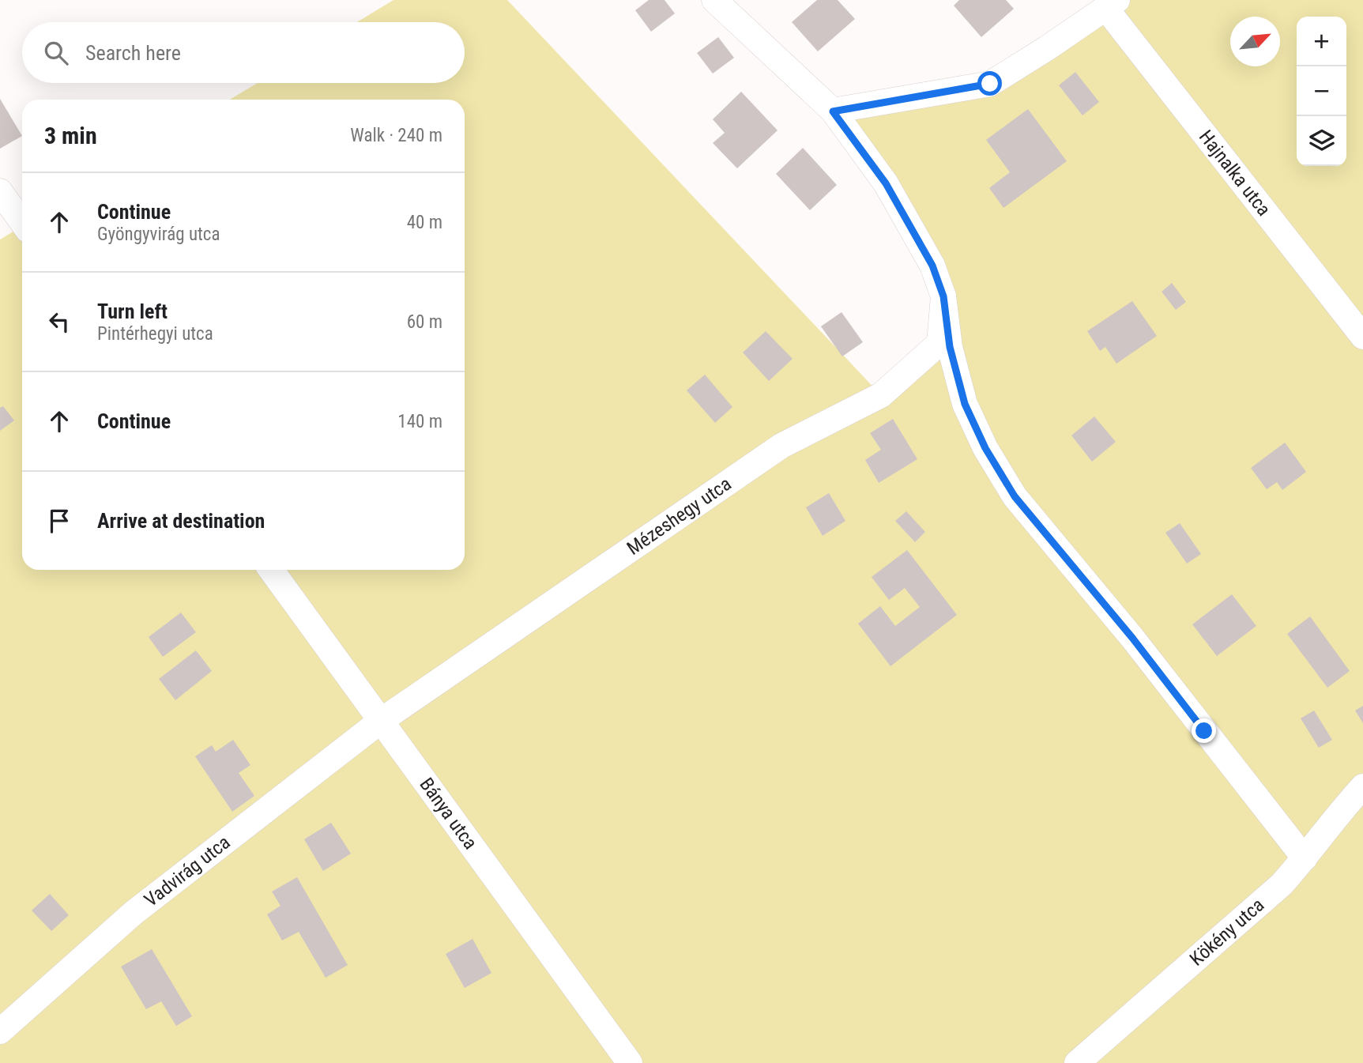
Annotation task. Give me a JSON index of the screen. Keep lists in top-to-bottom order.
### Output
{
  "streets": {
    "street": [
      "Hajnalka utca",
      "Mézeshegy utca",
      "Bánya utca",
      "Vadvirág utca",
      "Kökény utca"
    ]
  },
  "crossings": [
    ["Mézeshegy utca", "Bánya utca"],
    ["Mézeshegy utca", "Vadvirág utca"],
    ["Bánya utca", "Vadvirág utca"]
  ],
  "north": "top right",
  "page": {
    "map_buttons": ["+", "−"],
    "search": "Search here",
    "heading": ["3 min", "Walk · 240 m"],
    "list": [
      ["Continue", "Gyöngyvirág utca", "40 m"],
      ["Turn left", "Pintérhegyi utca", "60 m"],
      ["Continue", "140 m"],
      "Arrive at destination"
    ]
  }
}
